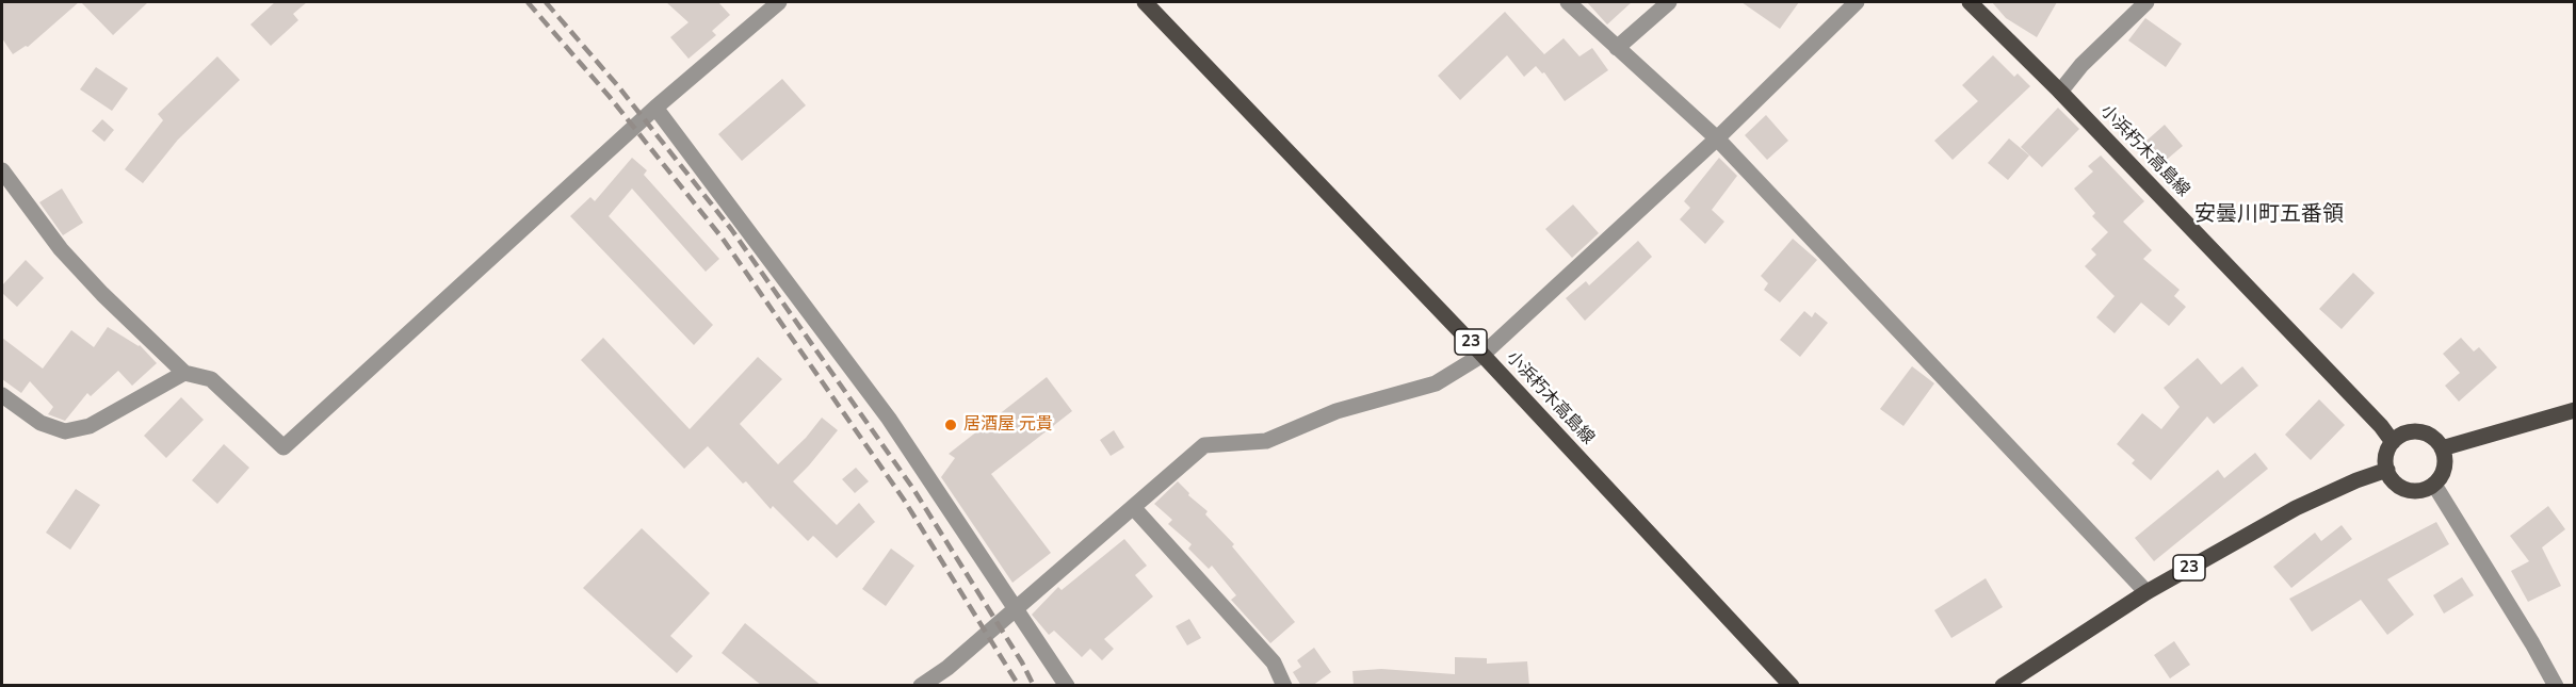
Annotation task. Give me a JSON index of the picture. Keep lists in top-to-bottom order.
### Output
{
  "streets": {
    "main road": ["小浜朽木高島線", "23"]
  },
  "crossings": [
    ["小浜朽木高島線", "23"]
  ],
  "districts": ["安曇川町五番領"],
  "places": ["居酒屋 元貴"]
}
